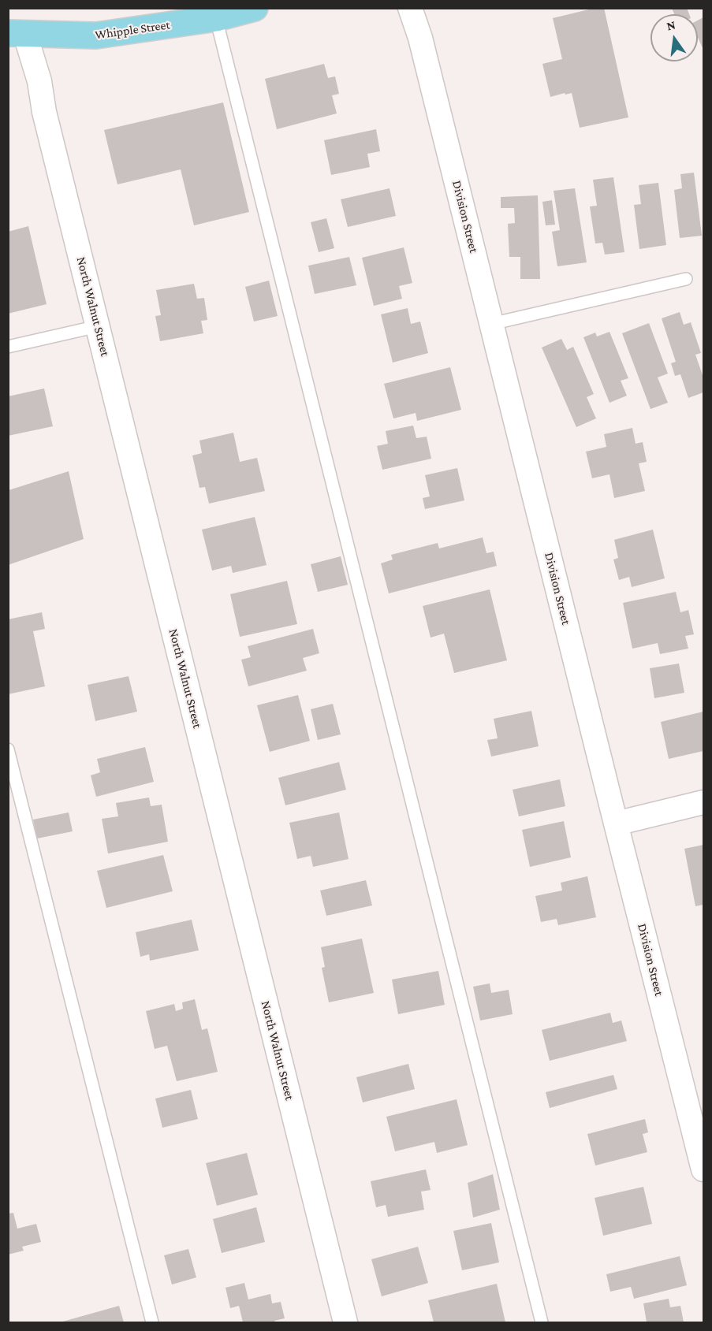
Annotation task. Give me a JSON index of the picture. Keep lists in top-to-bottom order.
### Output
{
  "streets": {
    "main road": ["Whipple Street"],
    "street": ["Division Street", "North Walnut Street"]
  },
  "crossings": [
    ["Whipple Street", "North Walnut Street"]
  ],
  "north": "top"
}
